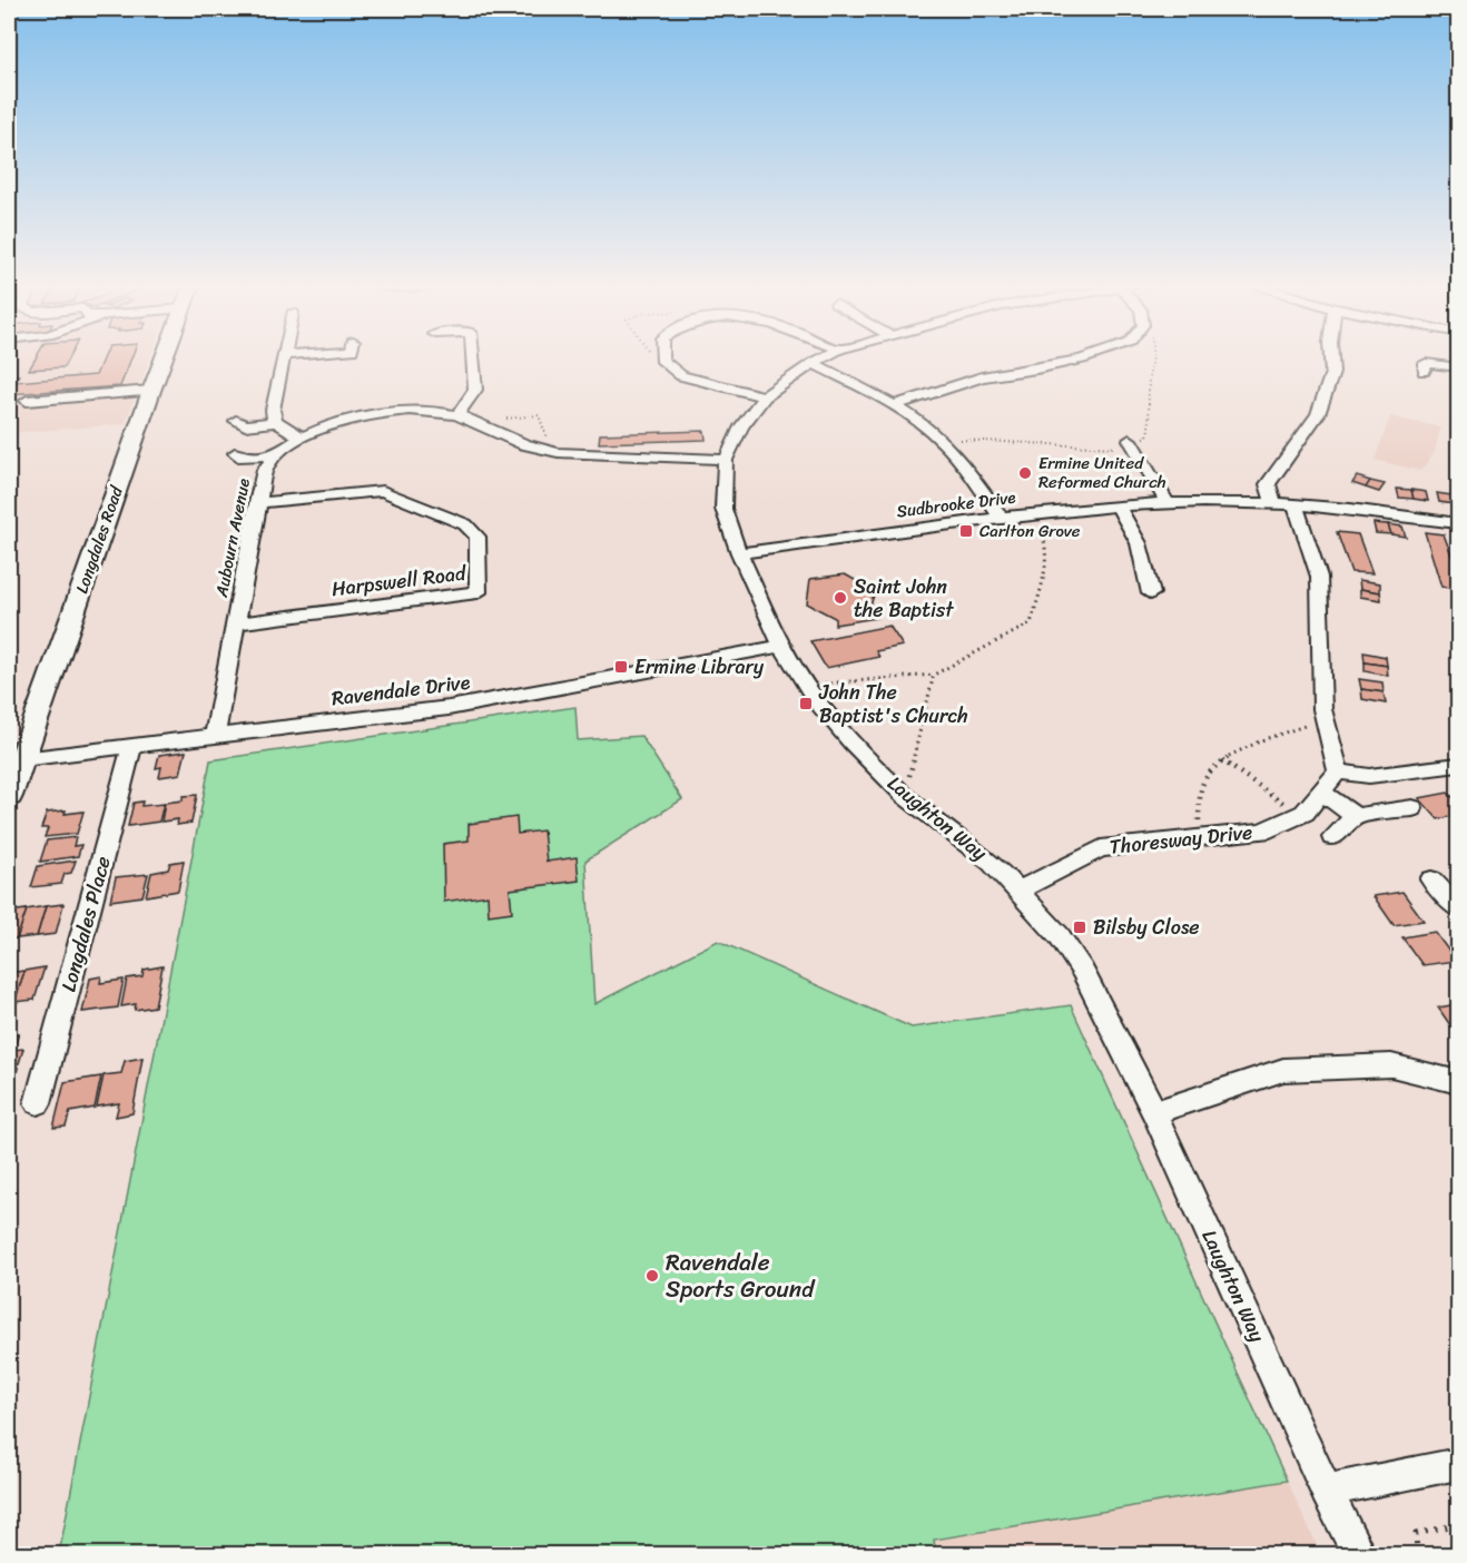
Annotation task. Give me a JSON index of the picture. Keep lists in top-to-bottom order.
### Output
{
  "streets": {
    "main road": ["Longdales Road"],
    "street": [
      "Sudbrooke Drive",
      "Aubourn Avenue",
      "Harpswell Road",
      "Ravendale Drive",
      "Laughton Way",
      "Thoresway Drive",
      "Longdales Place"
    ]
  },
  "crossings": [
    ["Sudbrooke Drive", "Laughton Way"],
    ["Aubourn Avenue", "Harpswell Road"],
    ["Aubourn Avenue", "Ravendale Drive"],
    ["Aubourn Avenue", "Laughton Way"],
    ["Longdales Road", "Ravendale Drive"],
    ["Ravendale Drive", "Laughton Way"],
    ["Ravendale Drive", "Longdales Place"],
    ["Laughton Way", "Thoresway Drive"]
  ],
  "places": {
    "other": ["Ermine United Reformed Church", "Saint John the Baptist", "Ravendale Sports Ground"],
    "transit": [
      "Carlton Grove",
      "Ermine Library",
      "John The Baptist's Church",
      "Bilsby Close"
    ]
  }
}
